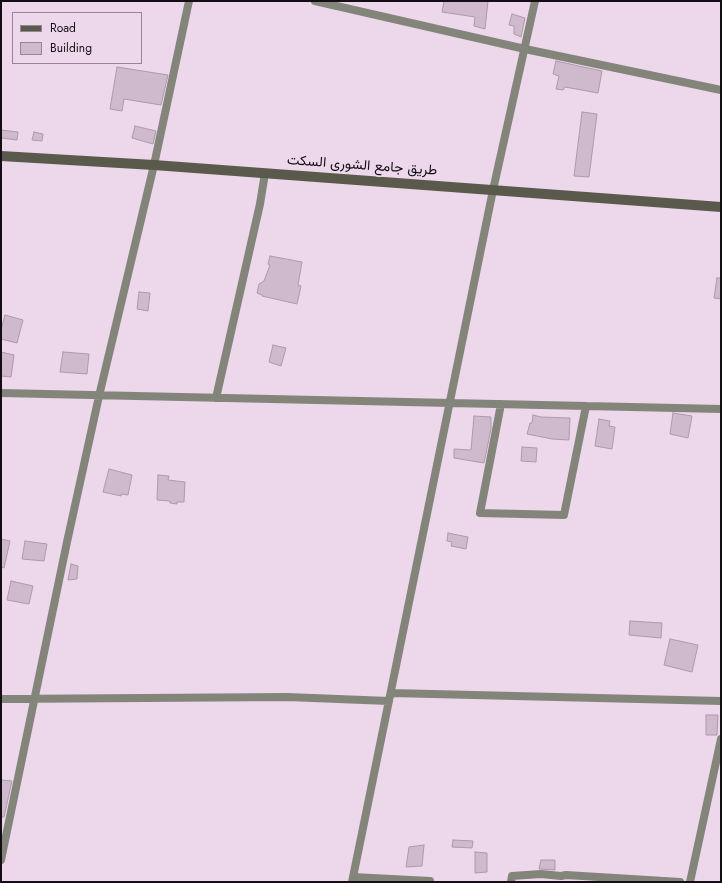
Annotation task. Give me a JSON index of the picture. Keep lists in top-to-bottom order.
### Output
{
  "streets": {
    "main road": ["طريق جامع الشورى السكت"]
  },
  "legend": ["Road", "Building"]
}
